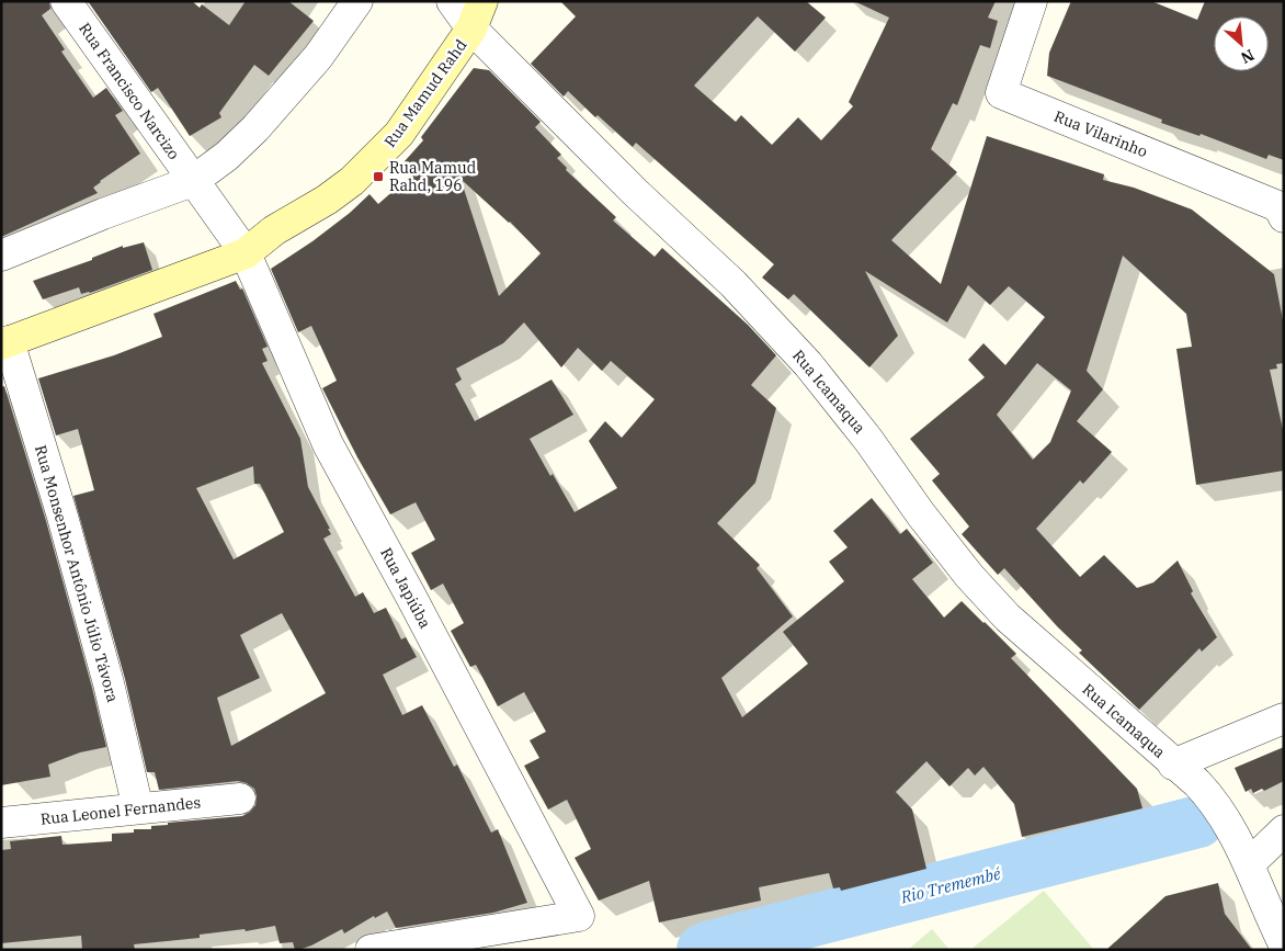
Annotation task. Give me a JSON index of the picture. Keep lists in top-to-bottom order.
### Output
{
  "streets": {
    "main road": ["Rua Mamud Rahd"],
    "street": [
      "Rua Francisco Narcizo",
      "Rua Vilarinho",
      "Rua Icamaqua",
      "Rua Monsenhor Antônio Júlio Távora",
      "Rua Japiúba",
      "Rua Leonel Fernandes"
    ]
  },
  "crossings": [
    ["Rua Mamud Rahd", "Rua Icamaqua"],
    ["Rua Mamud Rahd", "Rua Monsenhor Antônio Júlio Távora"],
    ["Rua Mamud Rahd", "Rua Japiúba"],
    ["Rua Monsenhor Antônio Júlio Távora", "Rua Leonel Fernandes"]
  ],
  "water": ["Rio Tremembé"],
  "places": {
    "transit": ["Rua Mamud Rahd, 196"]
  },
  "north": "bottom right"
}
